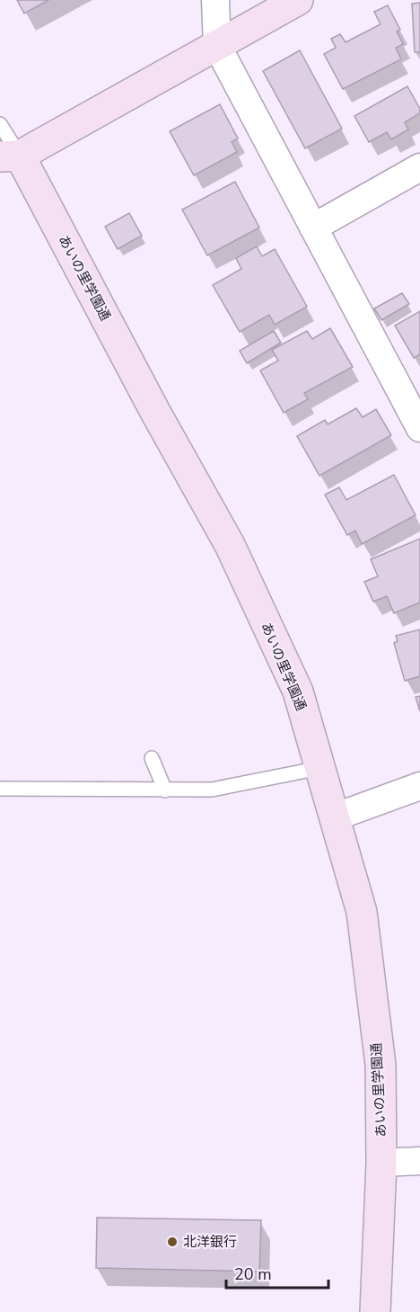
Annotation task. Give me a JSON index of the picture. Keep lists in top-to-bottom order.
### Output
{
  "streets": {
    "street": ["あいの里学園通"]
  },
  "places": ["北洋銀行"],
  "scale_bar": "20 m"
}
